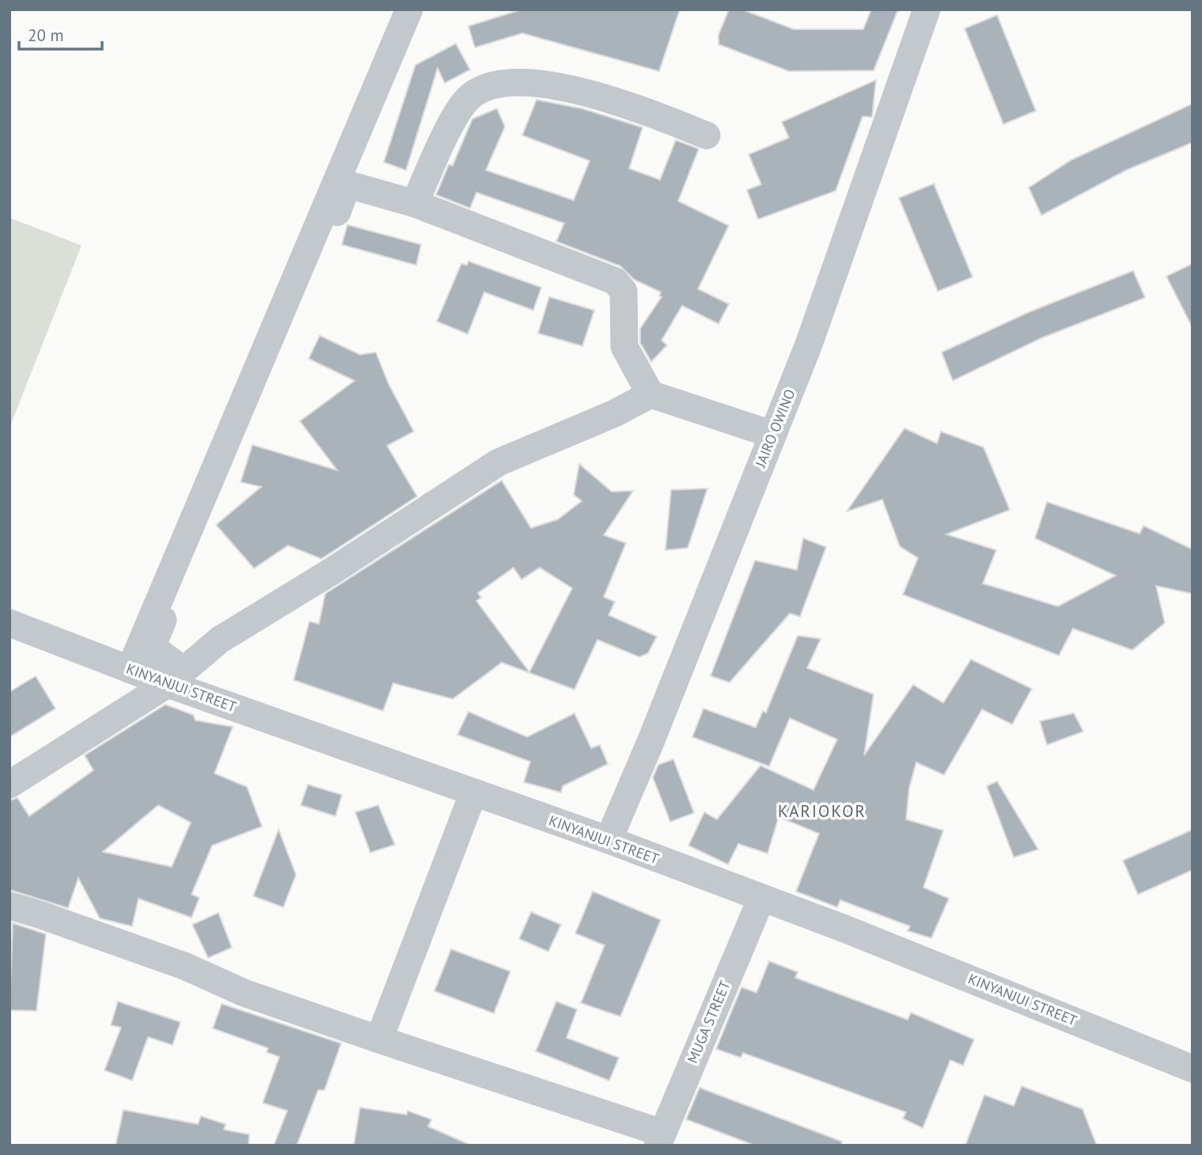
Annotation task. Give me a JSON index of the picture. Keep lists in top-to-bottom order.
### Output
{
  "streets": {
    "street": ["JAIRO OWINO", "KINYANJUI STREET", "MUGA STREET"]
  },
  "crossings": [
    ["JAIRO OWINO", "KINYANJUI STREET"],
    ["KINYANJUI STREET", "MUGA STREET"]
  ],
  "districts": ["KARIOKOR"],
  "scale_bar": "20 m"
}
